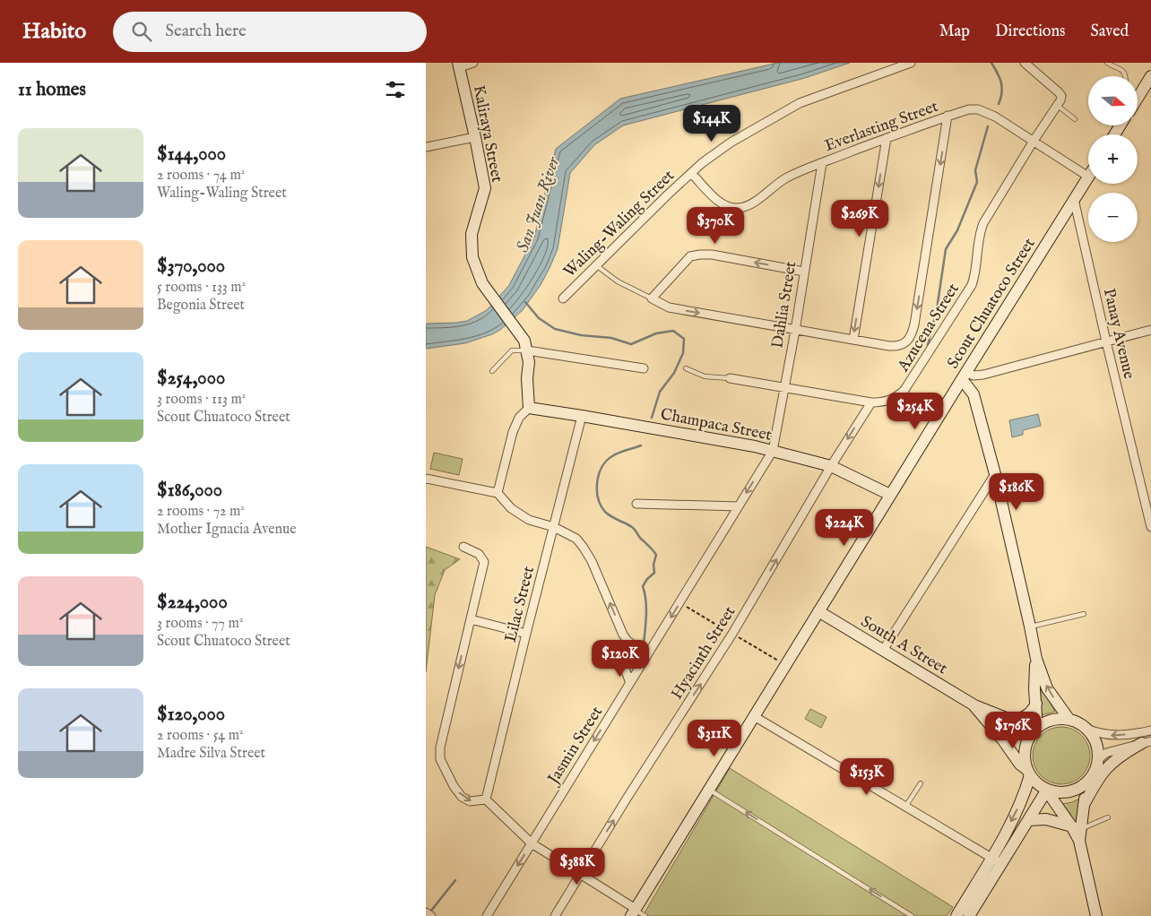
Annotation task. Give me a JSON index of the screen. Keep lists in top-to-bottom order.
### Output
{
  "streets": {
    "street": [
      "Everlasting Street",
      "Kaliraya Street",
      "Waling-Waling Street",
      "Scout Chuatoco Street",
      "Dahlia Street",
      "Azucena Street",
      "Panay Avenue",
      "Champaca Street",
      "Lilac Street",
      "South A Street",
      "Hyacinth Street",
      "Jasmin Street"
    ]
  },
  "crossings": [
    ["Everlasting Street", "Waling-Waling Street"],
    ["Everlasting Street", "Scout Chuatoco Street"],
    ["Everlasting Street", "Dahlia Street"],
    ["Everlasting Street", "Azucena Street"],
    ["Kaliraya Street", "Champaca Street"],
    ["Scout Chuatoco Street", "Panay Avenue"],
    ["Scout Chuatoco Street", "Champaca Street"],
    ["Scout Chuatoco Street", "South A Street"],
    ["Dahlia Street", "Azucena Street"],
    ["Dahlia Street", "Champaca Street"],
    ["Dahlia Street", "Jasmin Street"],
    ["Azucena Street", "Hyacinth Street"],
    ["Champaca Street", "Lilac Street"],
    ["Champaca Street", "Hyacinth Street"],
    ["Champaca Street", "Jasmin Street"]
  ],
  "one_way": ["Jasmin Street"],
  "water": ["San Juan River"],
  "north": "right",
  "page": {
    "header": "Habito",
    "search": "Search here",
    "nav": ["Map", "Directions", "Saved"],
    "heading": "11 homes",
    "map_buttons": ["+", "−"],
    "price": [
      "$144K",
      "$269K",
      "$370K",
      "$254K",
      "$186K",
      "$224K",
      "$120K",
      "$176K",
      "$311K",
      "$153K",
      "$388K"
    ],
    "list": [
      {
        "name": "$144,000",
        "note": "2 rooms · 74 m² · Waling-Waling Street"
      },
      {
        "name": "$370,000",
        "note": "5 rooms · 133 m² · Begonia Street"
      },
      {
        "name": "$254,000",
        "note": "3 rooms · 113 m² · Scout Chuatoco Street"
      },
      {
        "name": "$186,000",
        "note": "2 rooms · 72 m² · Mother Ignacia Avenue"
      },
      {
        "name": "$224,000",
        "note": "3 rooms · 77 m² · Scout Chuatoco Street"
      },
      {
        "name": "$120,000",
        "note": "2 rooms · 54 m² · Madre Silva Street"
      }
    ]
  }
}
